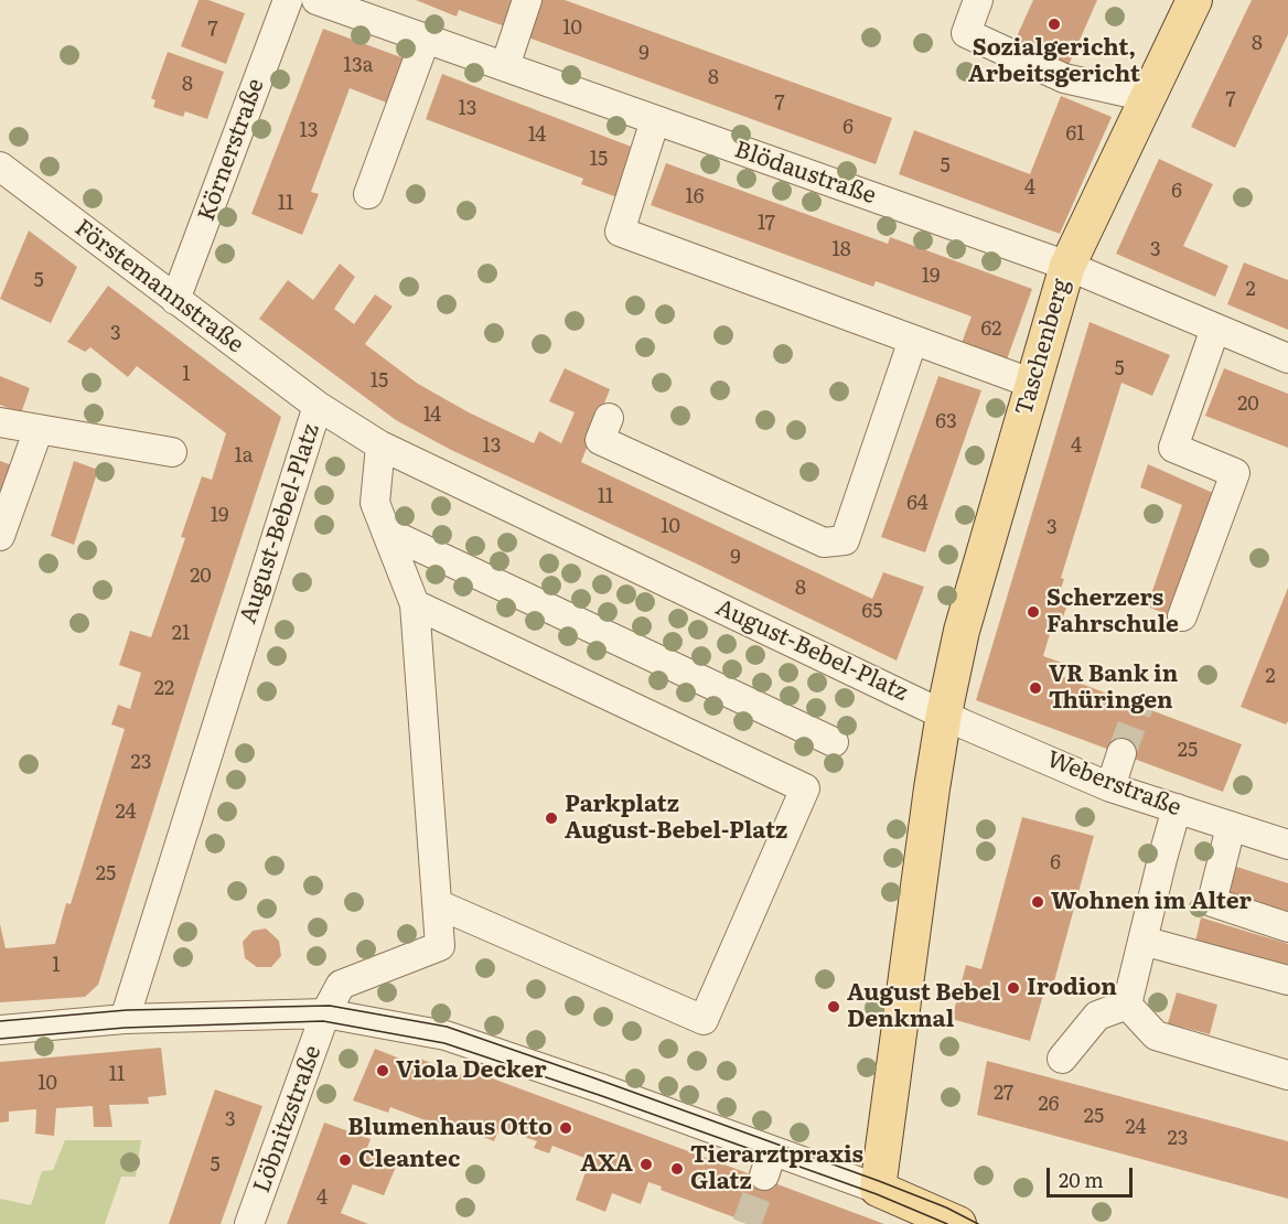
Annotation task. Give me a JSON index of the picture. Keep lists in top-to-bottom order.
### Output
{
  "streets": {
    "main road": ["Taschenberg"],
    "street": [
      "Körnerstraße",
      "Blödaustraße",
      "Förstemannstraße",
      "August-Bebel-Platz",
      "Weberstraße",
      "Löbnitzstraße"
    ]
  },
  "crossings": [
    ["Körnerstraße", "Förstemannstraße"],
    ["Blödaustraße", "Taschenberg"],
    ["Förstemannstraße", "August-Bebel-Platz"],
    ["Taschenberg", "August-Bebel-Platz"],
    ["Taschenberg", "Weberstraße"],
    ["August-Bebel-Platz", "Weberstraße"]
  ],
  "places": [
    "Sozialgericht, Arbeitsgericht",
    "Scherzers Fahrschule",
    "VR Bank in Thüringen",
    "Parkplatz August-Bebel-Platz",
    "Wohnen im Alter",
    "Irodion",
    "August Bebel Denkmal",
    "Viola Decker",
    "Blumenhaus Otto",
    "Cleantec",
    "AXA",
    "Tierarztpraxis Glatz"
  ],
  "house_numbers": [
    "10",
    "7",
    "8",
    "9",
    "13a",
    "8",
    "8",
    "7",
    "7",
    "13",
    "6",
    "13",
    "61",
    "14",
    "15",
    "5",
    "4",
    "6",
    "16",
    "11",
    "17",
    "18",
    "3",
    "19",
    "5",
    "2",
    "62",
    "3",
    "5",
    "1",
    "15",
    "20",
    "14",
    "63",
    "13",
    "4",
    "1a",
    "11",
    "64",
    "19",
    "10",
    "3",
    "9",
    "20",
    "8",
    "65",
    "21",
    "2",
    "22",
    "25",
    "23",
    "24",
    "6",
    "25",
    "1",
    "11",
    "10",
    "27",
    "26",
    "25",
    "3",
    "24",
    "23",
    "5",
    "4"
  ],
  "scale_bar": "20 m"
}
